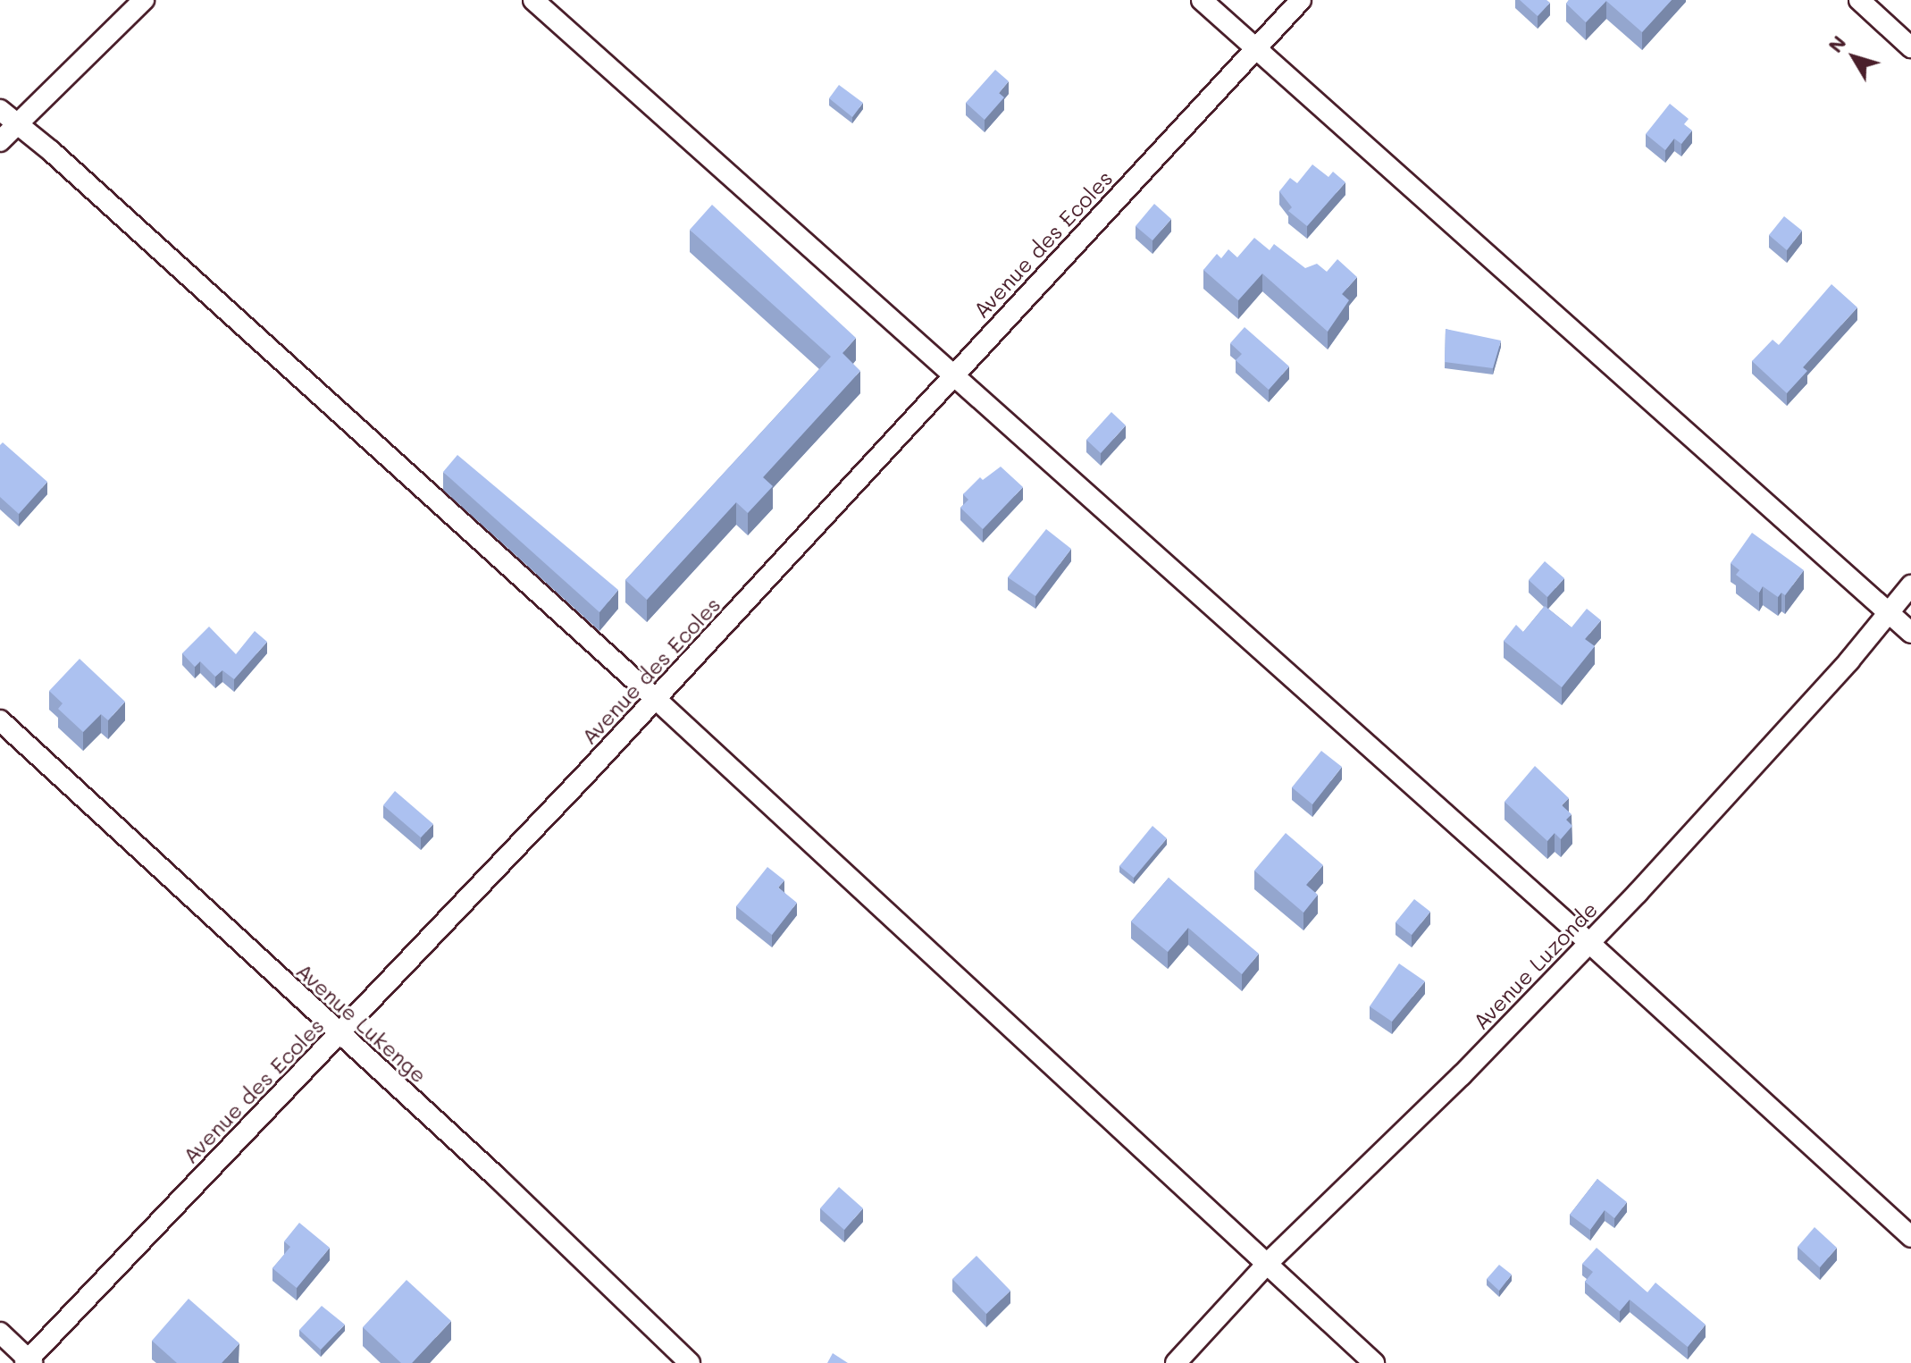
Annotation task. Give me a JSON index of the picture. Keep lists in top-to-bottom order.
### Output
{
  "streets": {
    "street": ["Avenue des Ecoles", "Avenue Luzonde", "Avenue Lukenge"]
  },
  "crossings": [
    ["Avenue des Ecoles", "Avenue Lukenge"]
  ],
  "north": "top left"
}
